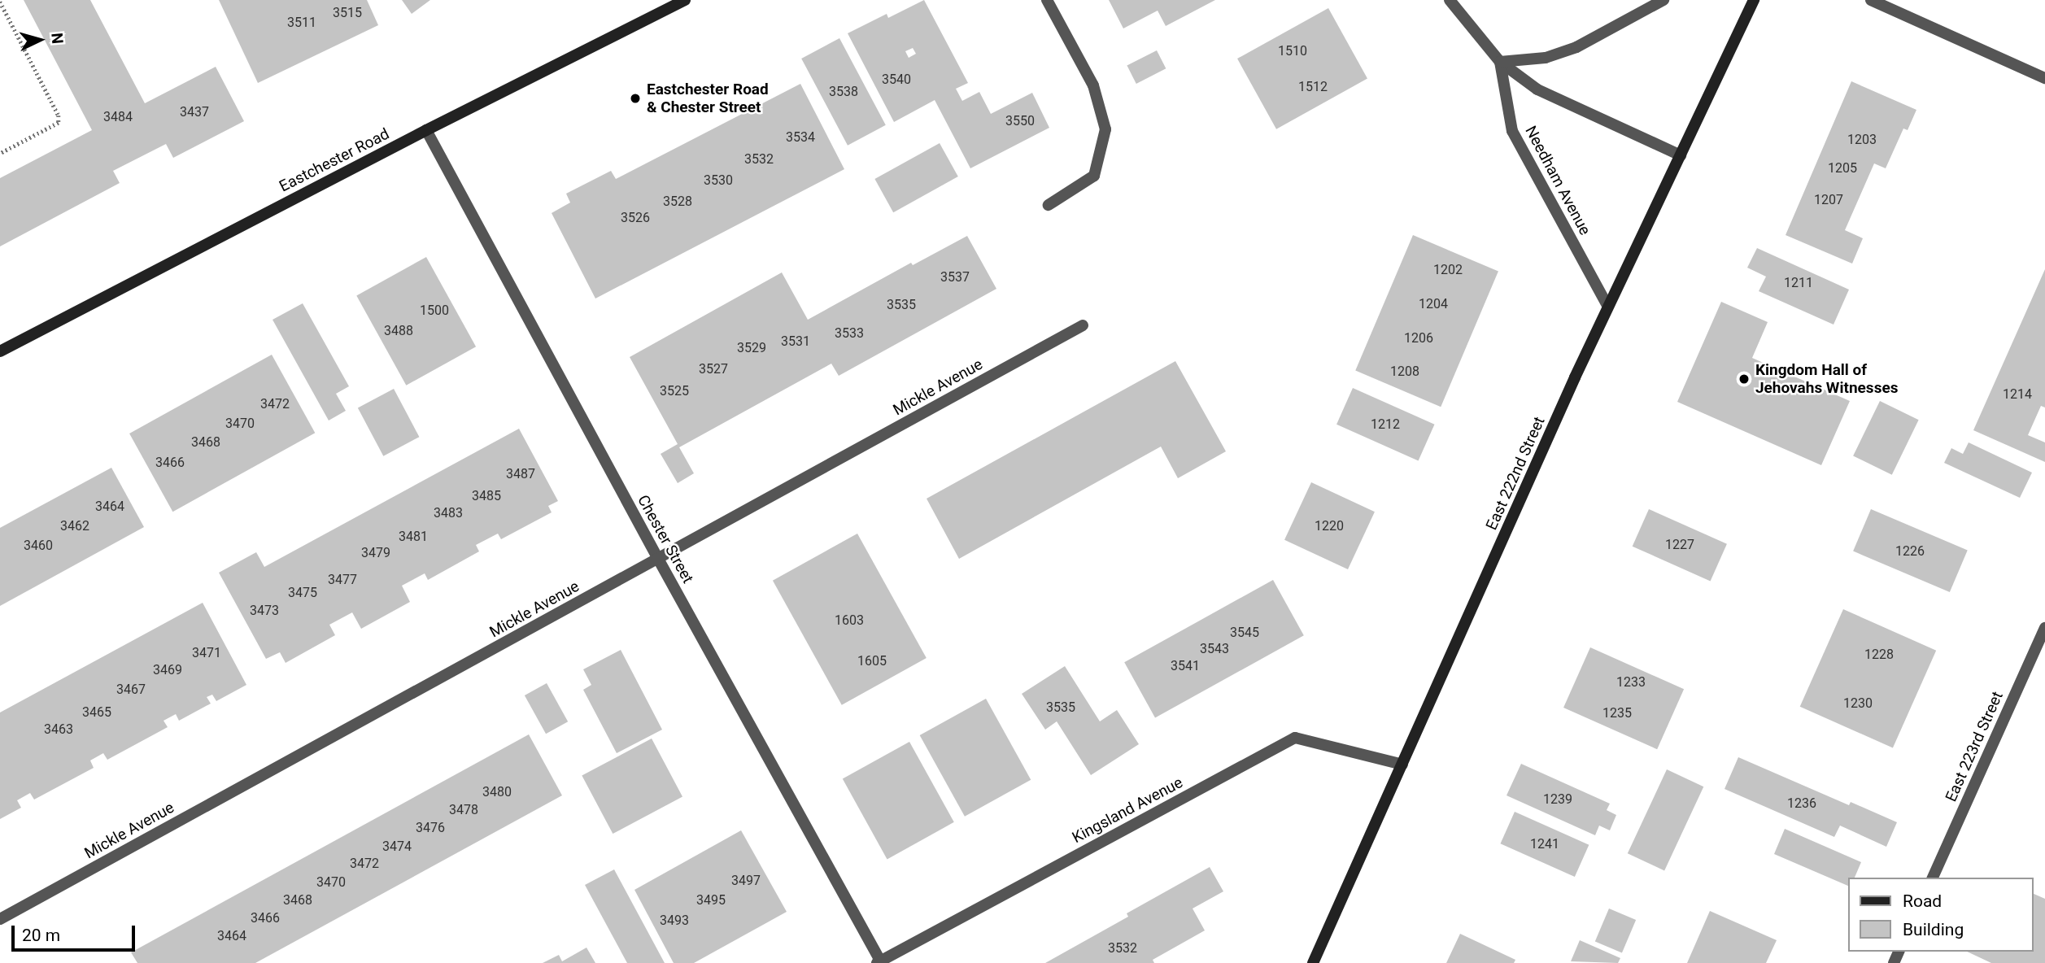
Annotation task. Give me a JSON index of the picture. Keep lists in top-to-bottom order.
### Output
{
  "streets": {
    "street": [
      "Eastchester Road",
      "Needham Avenue",
      "Mickle Avenue",
      "East 222nd Street",
      "Chester Street",
      "East 223rd Street",
      "Kingsland Avenue"
    ]
  },
  "crossings": [
    ["Eastchester Road", "Chester Street"],
    ["Needham Avenue", "East 222nd Street"],
    ["Mickle Avenue", "Chester Street"],
    ["East 222nd Street", "Kingsland Avenue"],
    ["Chester Street", "Kingsland Avenue"]
  ],
  "places": ["Eastchester Road & Chester Street", "Kingdom Hall of Jehovahs Witnesses"],
  "house_numbers": [
    "3515",
    "3511",
    "1510",
    "3540",
    "1512",
    "3538",
    "3437",
    "3484",
    "3550",
    "3534",
    "1203",
    "3532",
    "1205",
    "3530",
    "1207",
    "3528",
    "3526",
    "1202",
    "3537",
    "1211",
    "1204",
    "3535",
    "1500",
    "3488",
    "3533",
    "1206",
    "3531",
    "3529",
    "3527",
    "1208",
    "3525",
    "1214",
    "3472",
    "3470",
    "1212",
    "3468",
    "3466",
    "3487",
    "3485",
    "3464",
    "3483",
    "3462",
    "1220",
    "3481",
    "1227",
    "3460",
    "1226",
    "3479",
    "3477",
    "3475",
    "3473",
    "1603",
    "3545",
    "3543",
    "3471",
    "1228",
    "1605",
    "3541",
    "3469",
    "1233",
    "3467",
    "1230",
    "3535",
    "3465",
    "1235",
    "3463",
    "3480",
    "1239",
    "1236",
    "3478",
    "3476",
    "1241",
    "3474",
    "3472",
    "3497",
    "3470",
    "3468",
    "3495",
    "3466",
    "3493",
    "3464",
    "3532"
  ],
  "legend": ["Road", "Building"],
  "scale_bar": "20 m",
  "north": "right"
}
